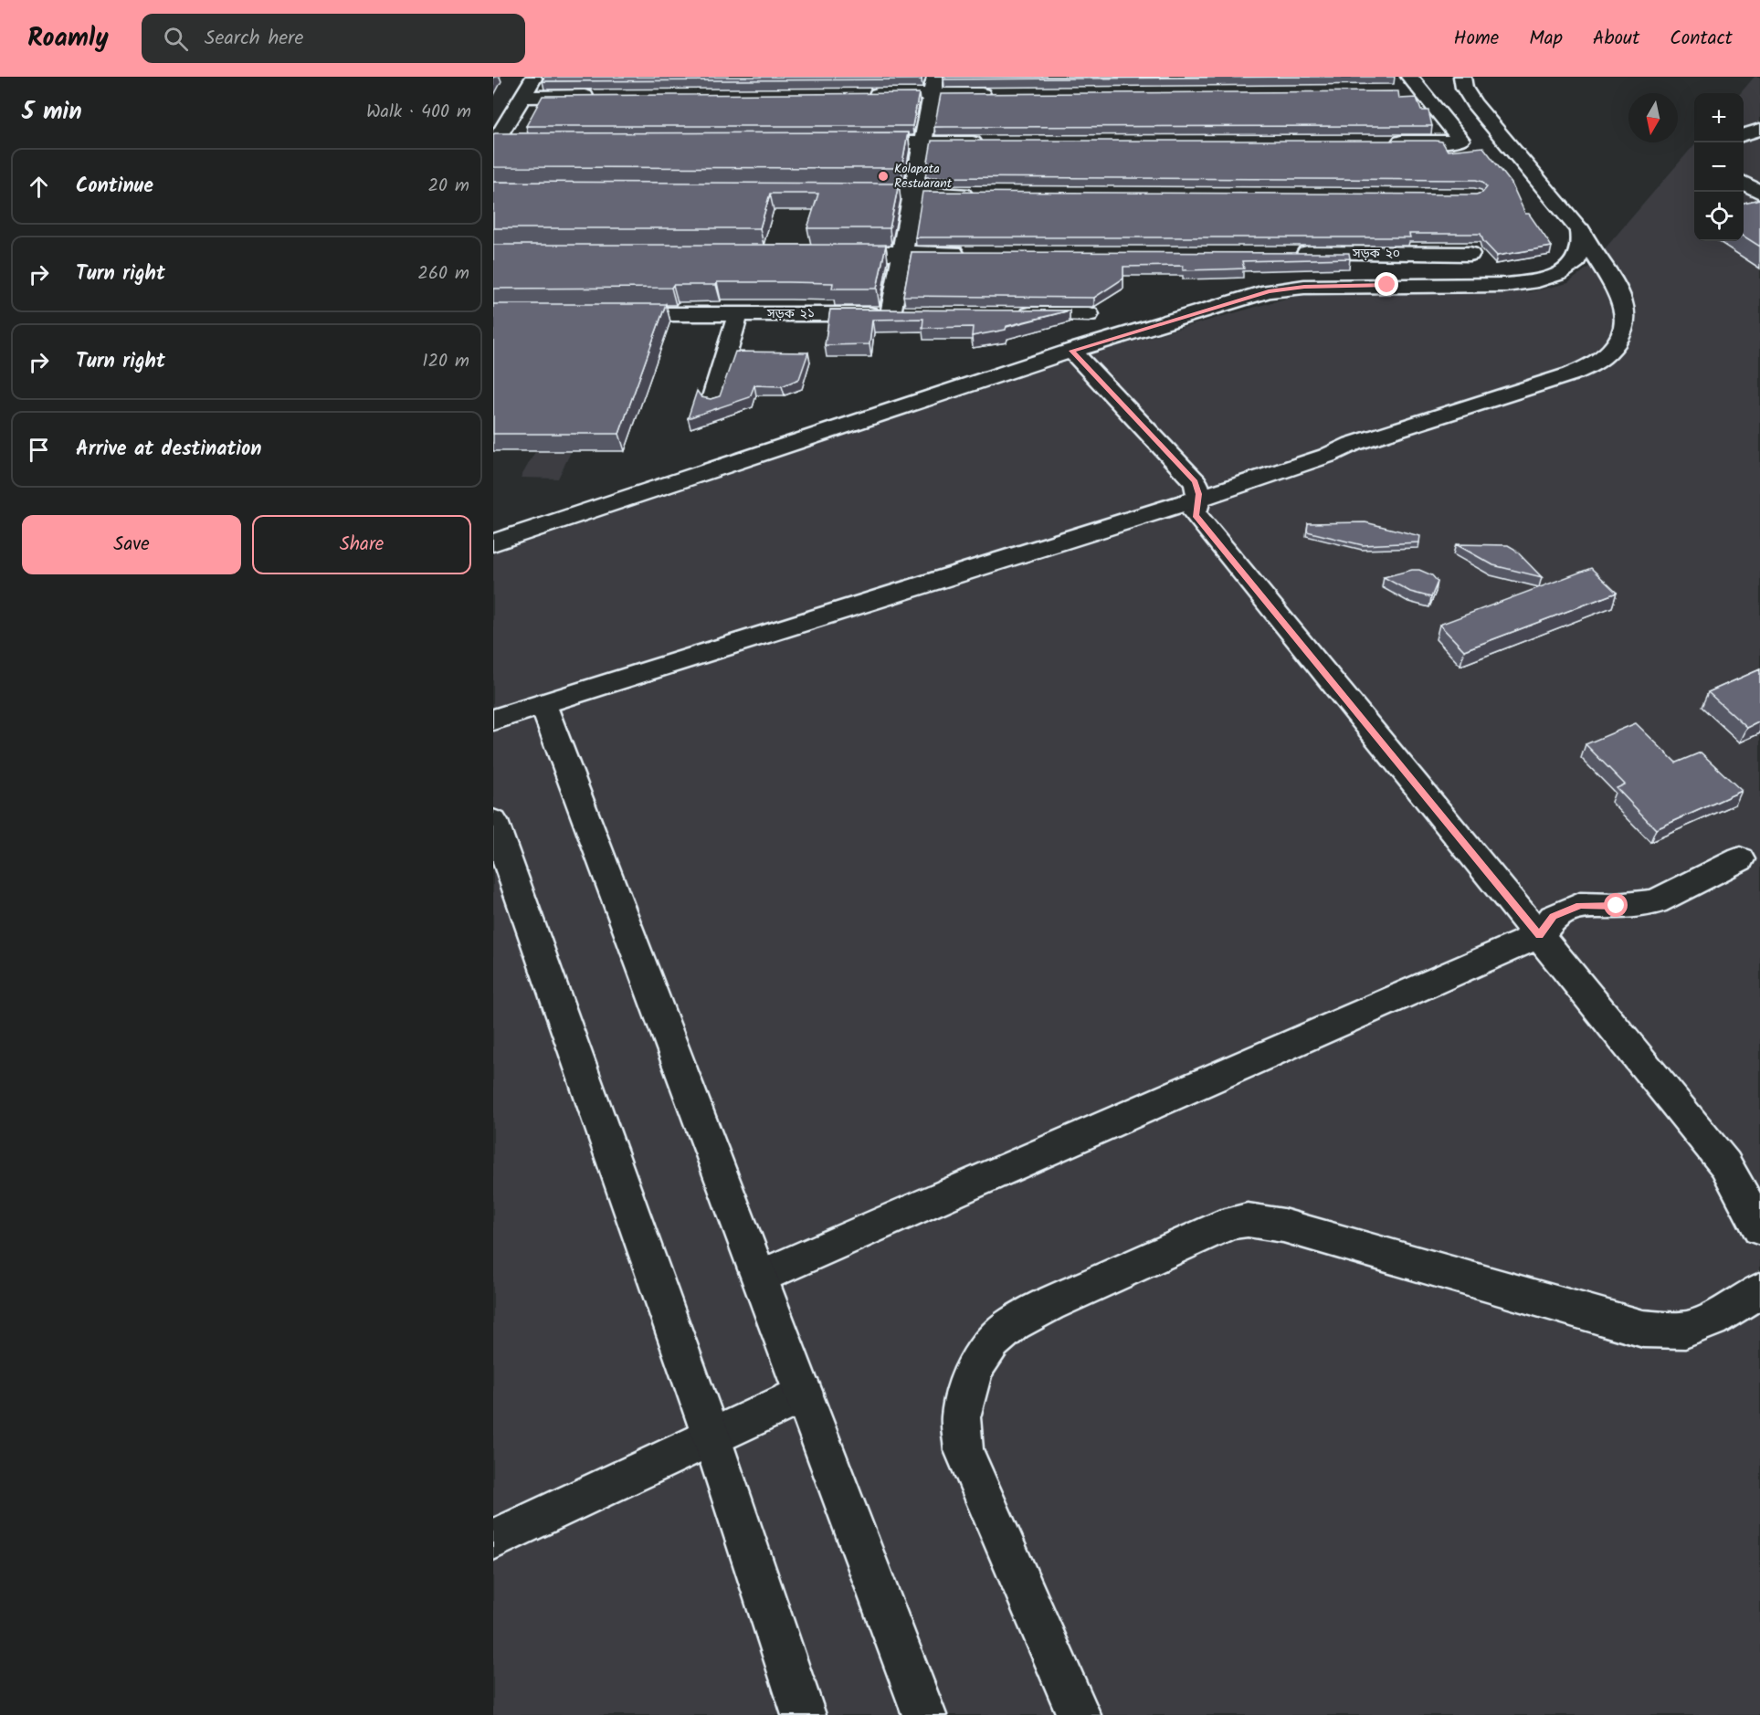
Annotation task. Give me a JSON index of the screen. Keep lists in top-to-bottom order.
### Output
{
  "streets": {
    "main road": ["সড়ক ২০", "সড়ক ২১"]
  },
  "places": ["Kolapata Restuarant"],
  "north": "bottom",
  "page": {
    "header": "Roamly",
    "search": "Search here",
    "nav": [
      "Home",
      "Map",
      "About",
      "Contact"
    ],
    "heading": ["5 min", "Walk · 400 m"],
    "map_buttons": ["+", "−"],
    "list": [
      ["Continue", "20 m"],
      ["Turn right", "260 m"],
      ["Turn right", "120 m"],
      "Arrive at destination"
    ],
    "buttons": ["Save", "Share"]
  }
}
